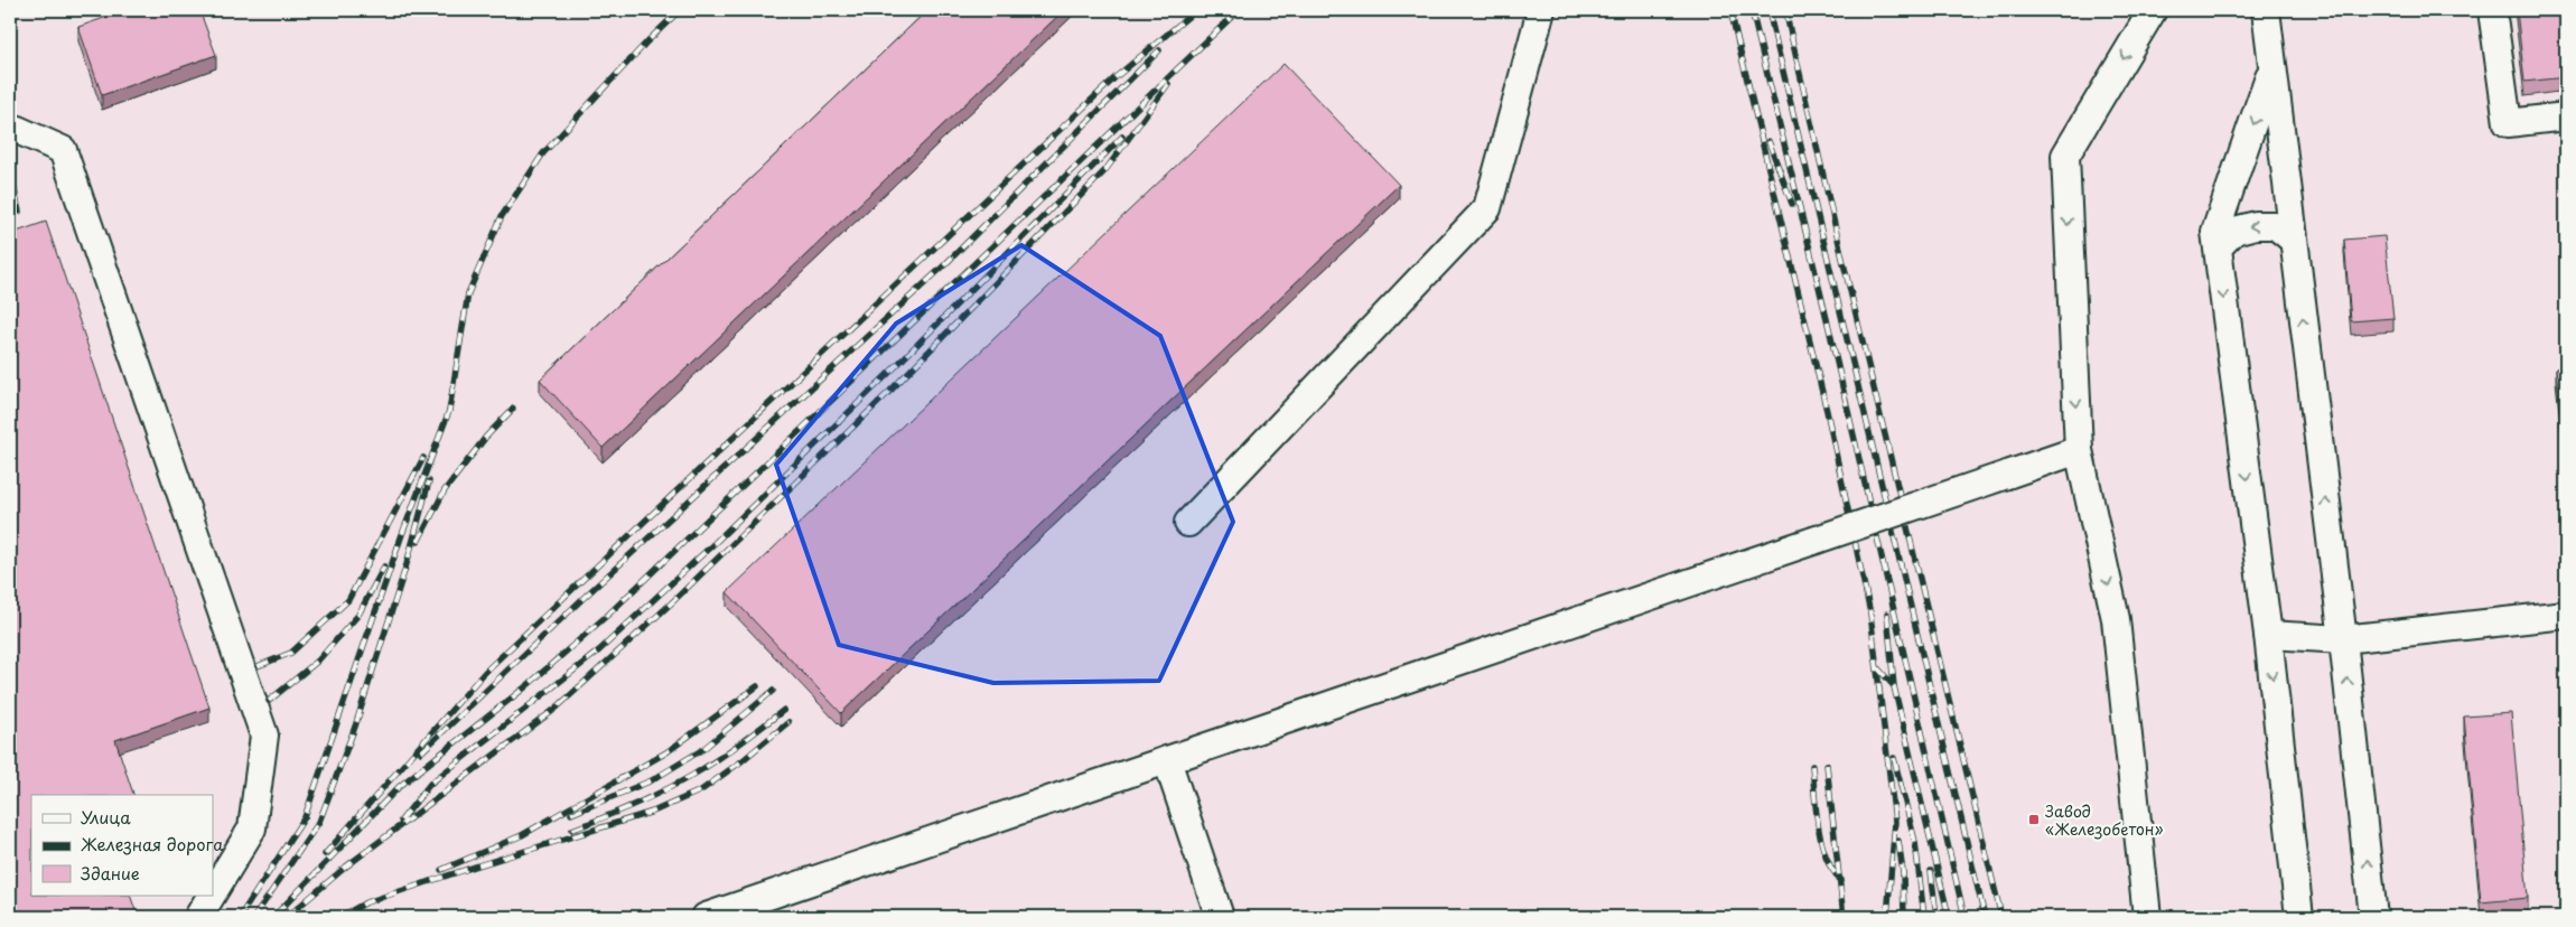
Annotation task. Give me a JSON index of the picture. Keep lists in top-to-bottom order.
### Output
{
  "places": {
    "transit": ["Завод «Железобетон»"]
  },
  "legend": ["Улица", "Железная дорога", "Здание"]
}
